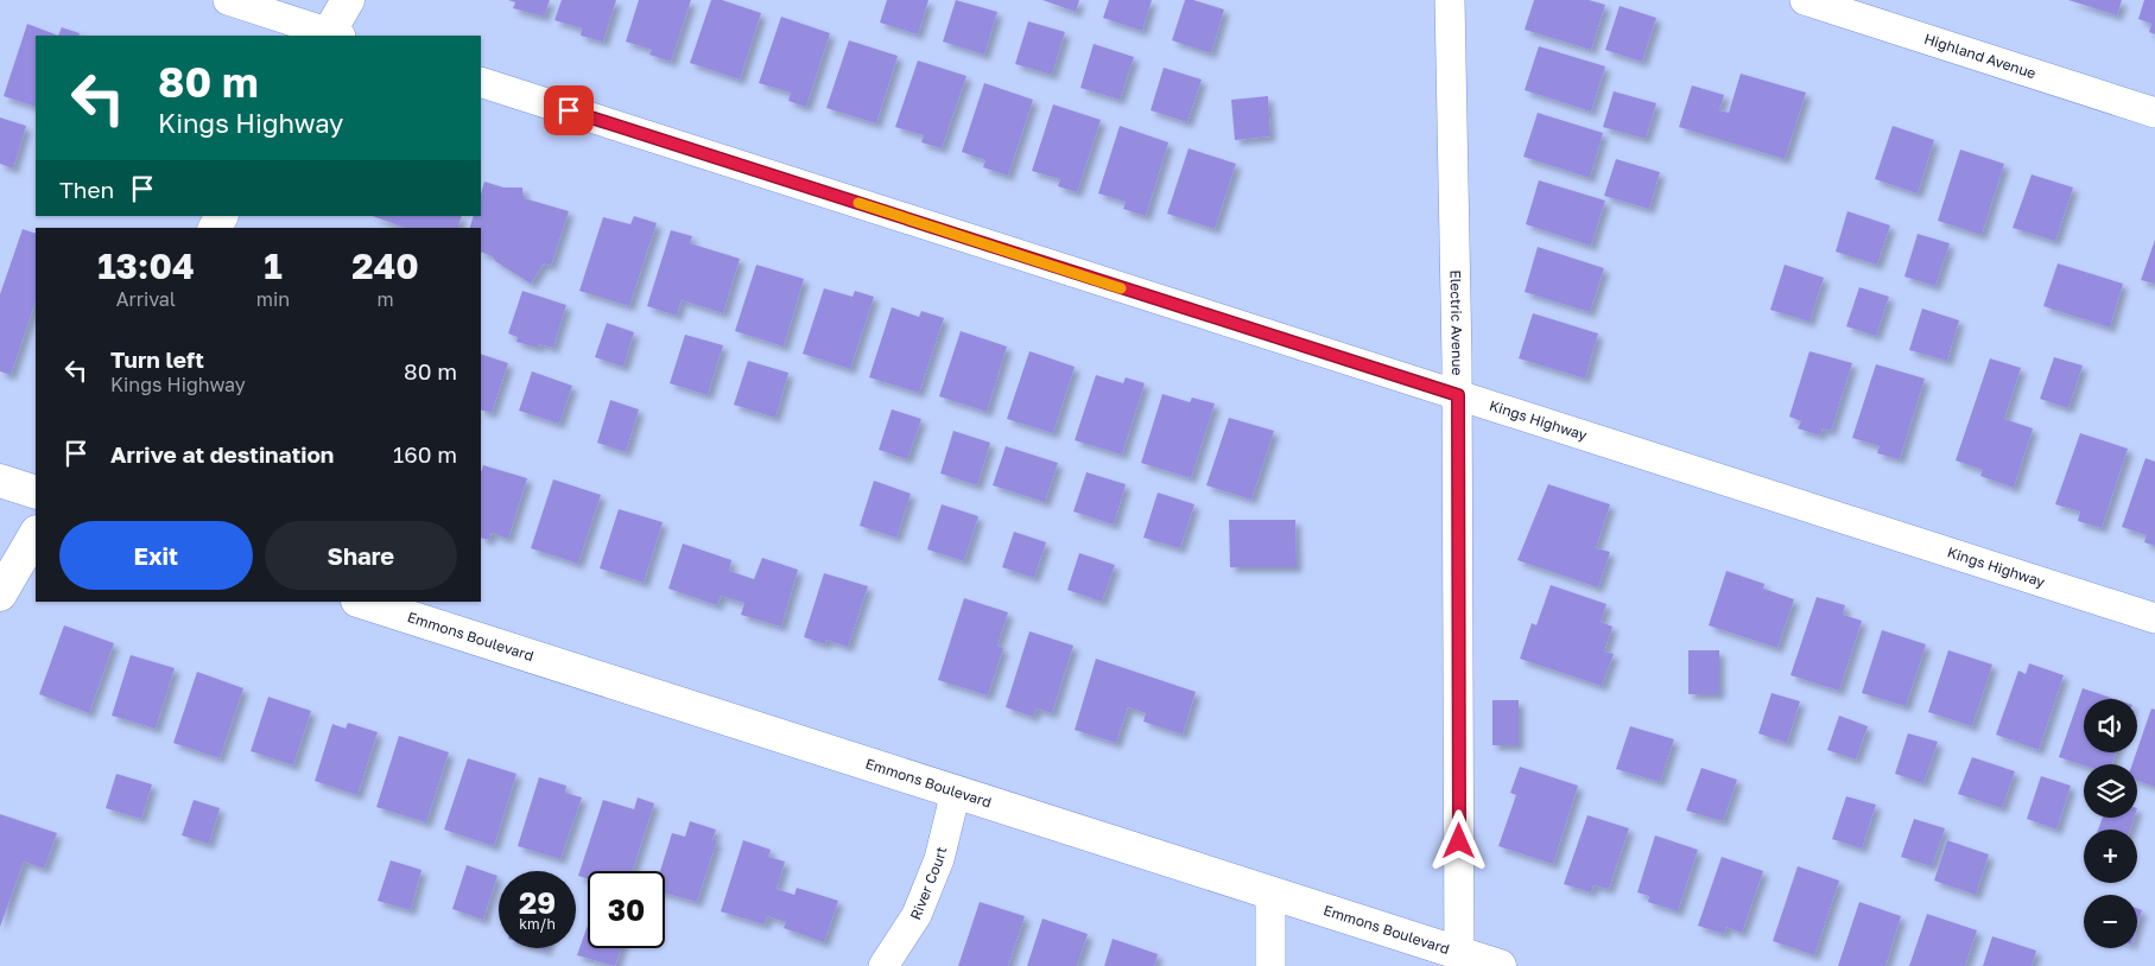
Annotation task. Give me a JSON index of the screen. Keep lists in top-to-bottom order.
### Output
{
  "streets": {
    "street": [
      "Highland Avenue",
      "Electric Avenue",
      "Kings Highway",
      "Emmons Boulevard",
      "River Court"
    ]
  },
  "crossings": [
    ["Electric Avenue", "Kings Highway"],
    ["Electric Avenue", "Emmons Boulevard"],
    ["Emmons Boulevard", "River Court"]
  ],
  "page": {
    "turn": ["80 m", "Kings Highway"],
    "then": "Then",
    "eta": [
      "13:04",
      "Arrival",
      "1",
      "min",
      "240",
      "m"
    ],
    "list": [
      {
        "name": "Turn left",
        "note": "Kings Highway",
        "value": "80 m"
      },
      {
        "name": "Arrive at destination",
        "value": "160 m"
      }
    ],
    "buttons": ["Exit", "Share"],
    "map_buttons": ["+", "−"],
    "speed": "29 km/h",
    "limit": "30"
  }
}
